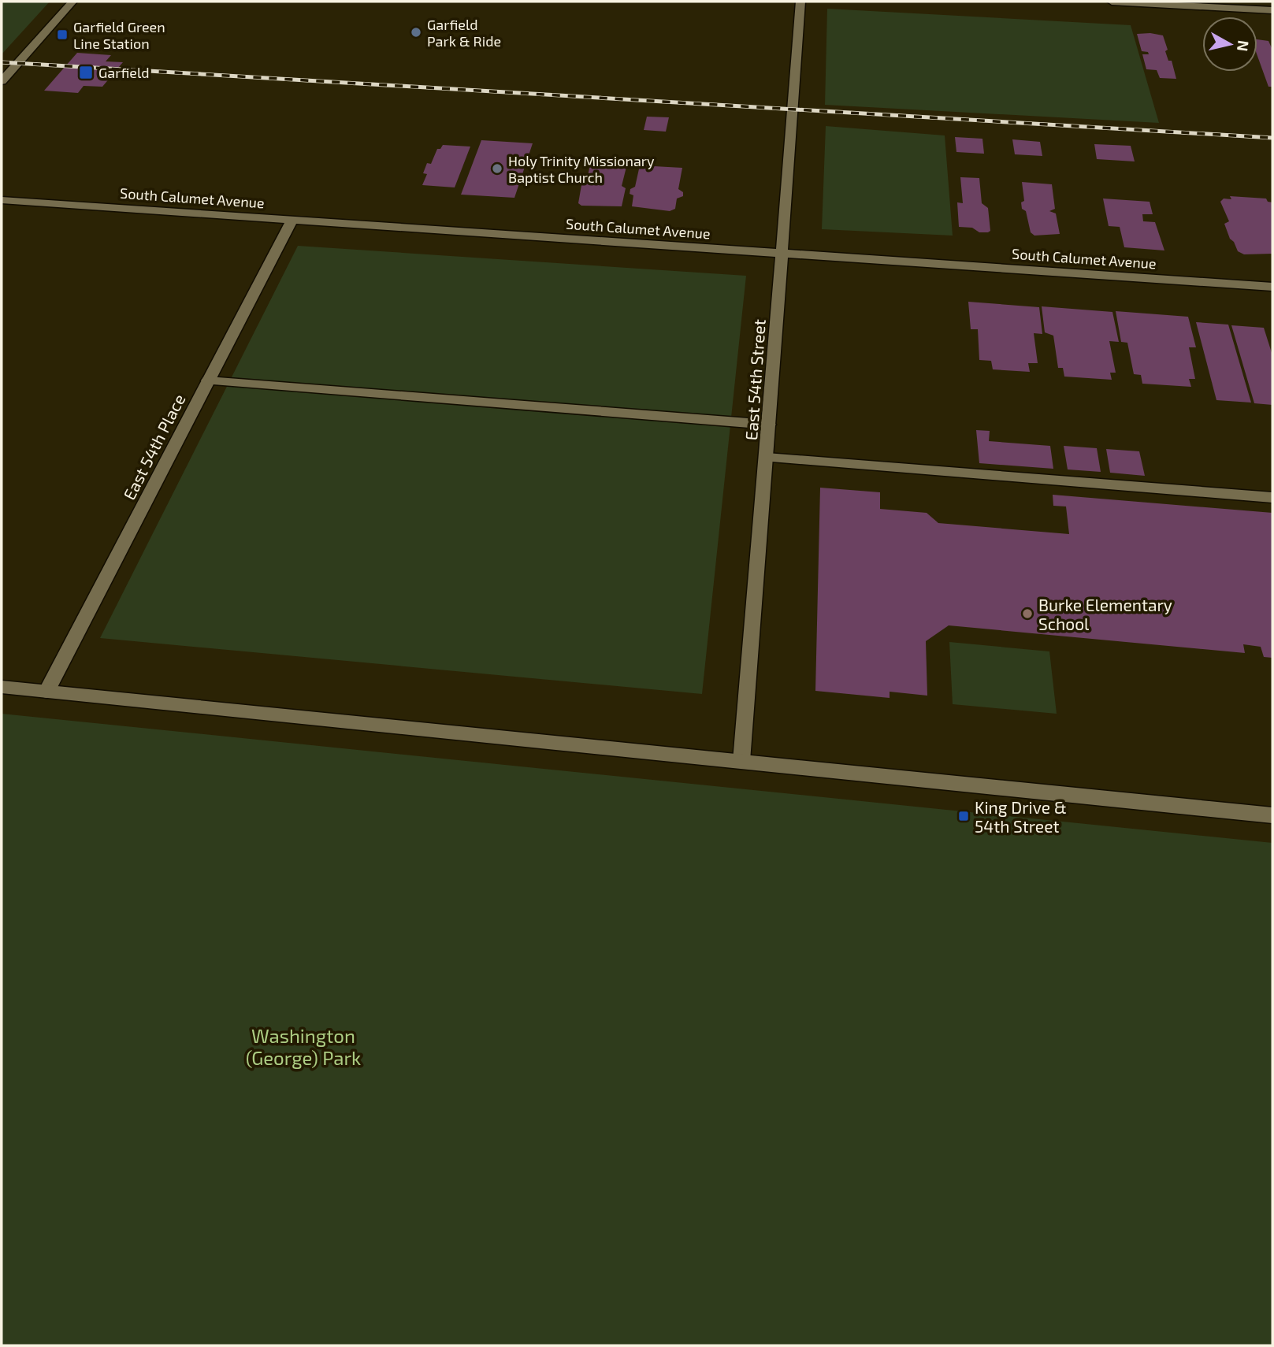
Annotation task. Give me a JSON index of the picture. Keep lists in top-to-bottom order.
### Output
{
  "streets": {
    "street": ["South Calumet Avenue", "East 54th Street", "East 54th Place"]
  },
  "crossings": [
    ["South Calumet Avenue", "East 54th Street"],
    ["South Calumet Avenue", "East 54th Place"]
  ],
  "parks": ["Washington (George) Park"],
  "places": {
    "other": ["Garfield Park & Ride", "Holy Trinity Missionary Baptist Church", "Burke Elementary School"],
    "transit": ["Garfield Green Line Station", "Garfield", "King Drive & 54th Street"]
  },
  "north": "right"
}
